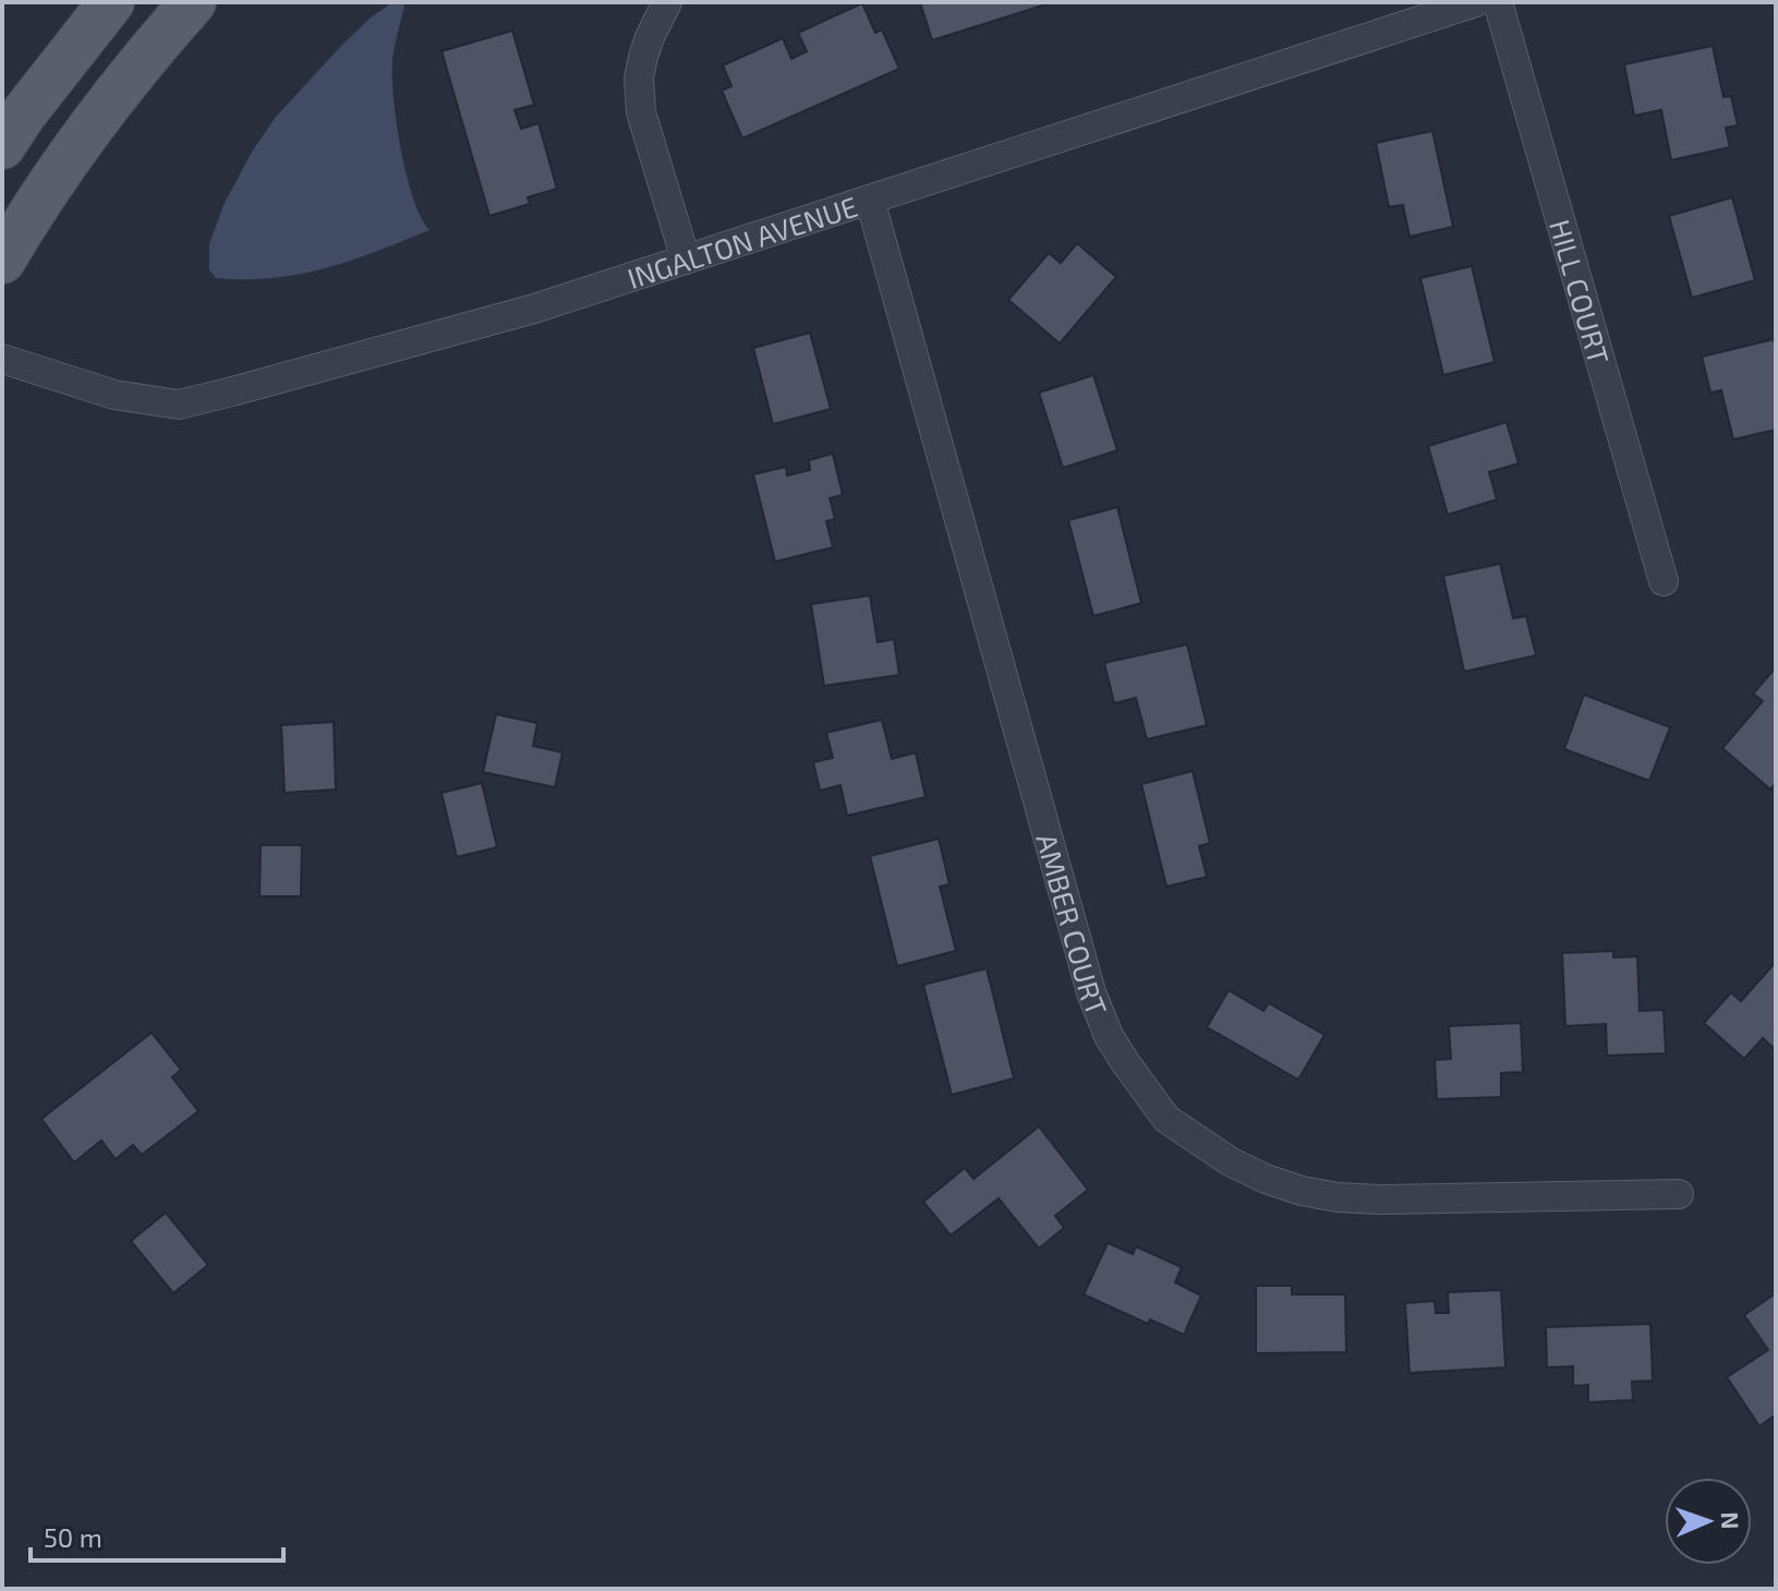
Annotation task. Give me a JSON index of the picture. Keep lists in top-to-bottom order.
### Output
{
  "streets": {
    "street": ["INGALTON AVENUE", "HILL COURT", "AMBER COURT"]
  },
  "crossings": [
    ["INGALTON AVENUE", "AMBER COURT"]
  ],
  "scale_bar": "50 m",
  "north": "right"
}
